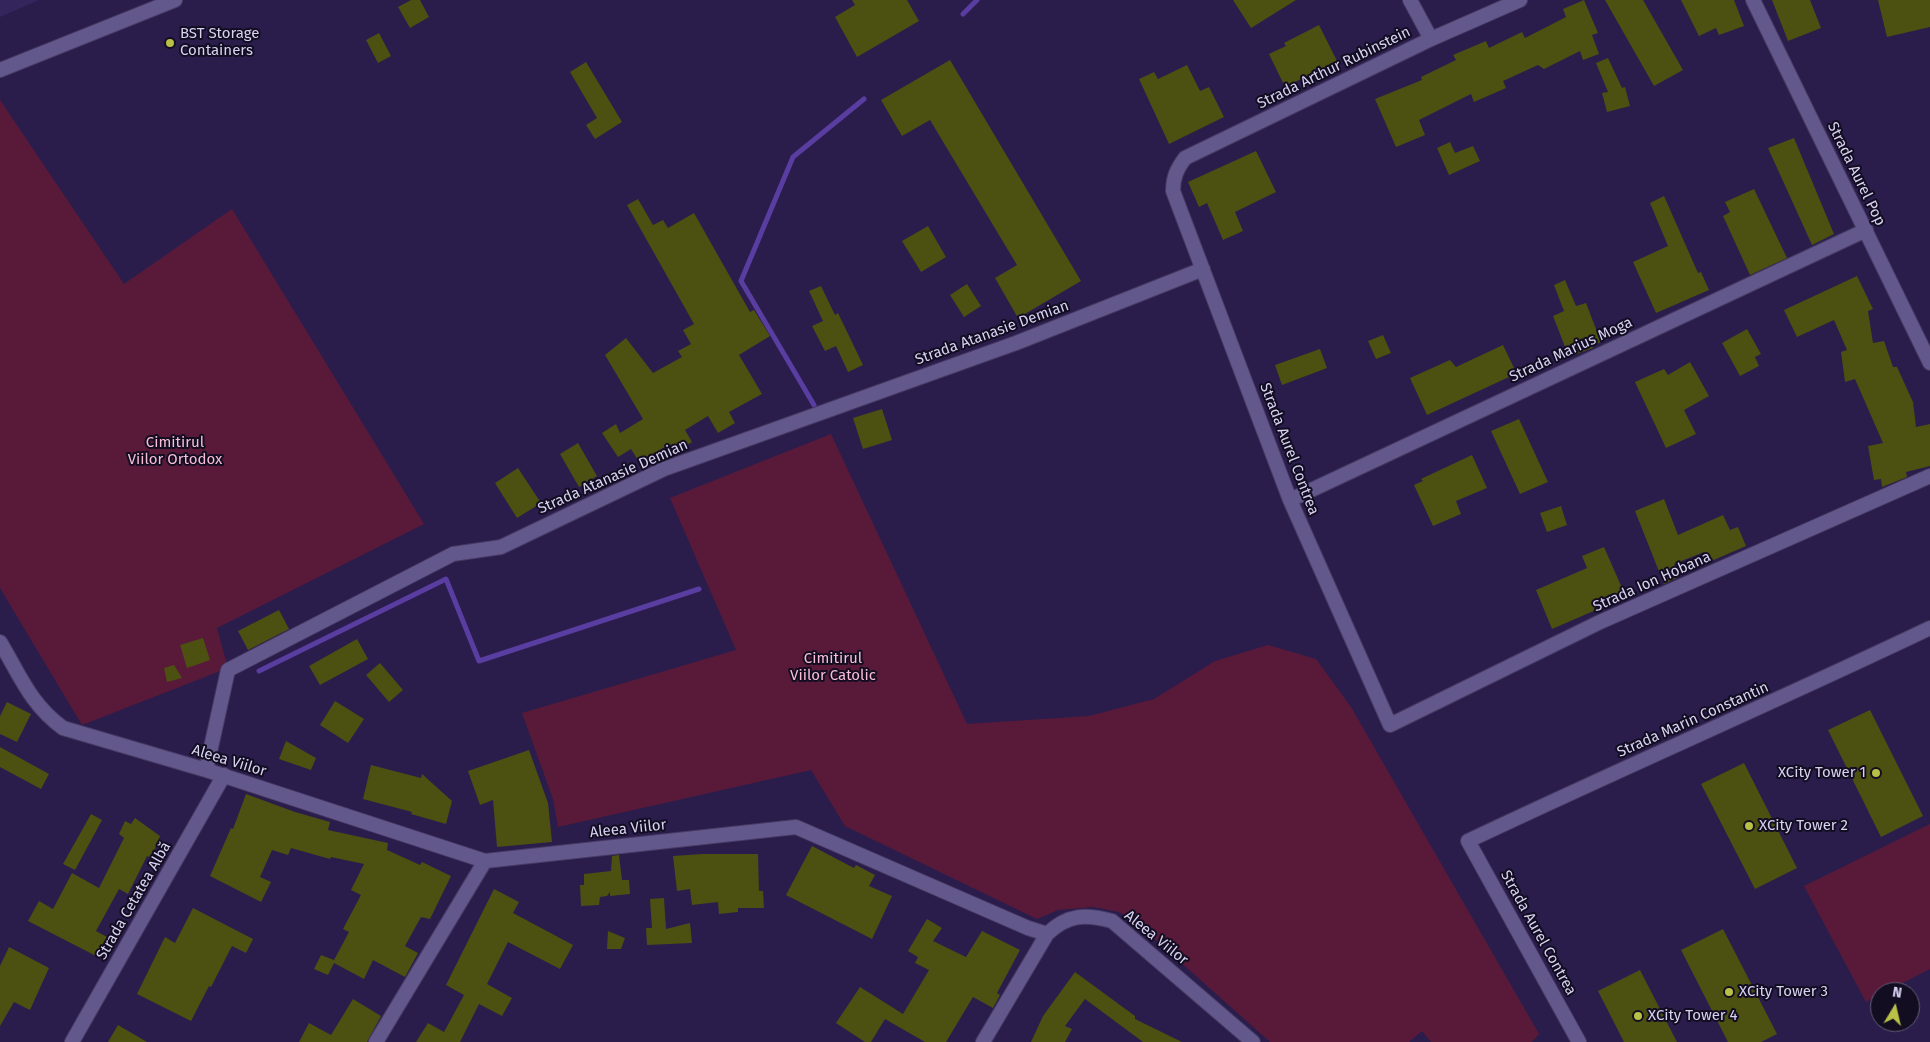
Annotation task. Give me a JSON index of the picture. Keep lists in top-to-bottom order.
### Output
{
  "streets": {
    "street": [
      "Strada Arthur Rubinstein",
      "Strada Aurel Pop",
      "Strada Atanasie Demian",
      "Strada Marius Moga",
      "Strada Aurel Contrea",
      "Strada Ion Hobana",
      "Strada Marin Constantin",
      "Aleea Viilor",
      "Strada Cetatea Albă"
    ]
  },
  "crossings": [
    ["Strada Arthur Rubinstein", "Strada Aurel Contrea"],
    ["Strada Aurel Pop", "Strada Marius Moga"],
    ["Strada Atanasie Demian", "Strada Aurel Contrea"],
    ["Strada Atanasie Demian", "Aleea Viilor"],
    ["Strada Marius Moga", "Strada Aurel Contrea"],
    ["Strada Aurel Contrea", "Strada Ion Hobana"],
    ["Strada Aurel Contrea", "Strada Marin Constantin"],
    ["Aleea Viilor", "Strada Cetatea Albă"]
  ],
  "parks": ["Cimitirul Viilor Ortodox", "Cimitirul Viilor Catolic"],
  "places": [
    "BST Storage Containers",
    "XCity Tower 1",
    "XCity Tower 2",
    "XCity Tower 3",
    "XCity Tower 4"
  ],
  "north": "top"
}
